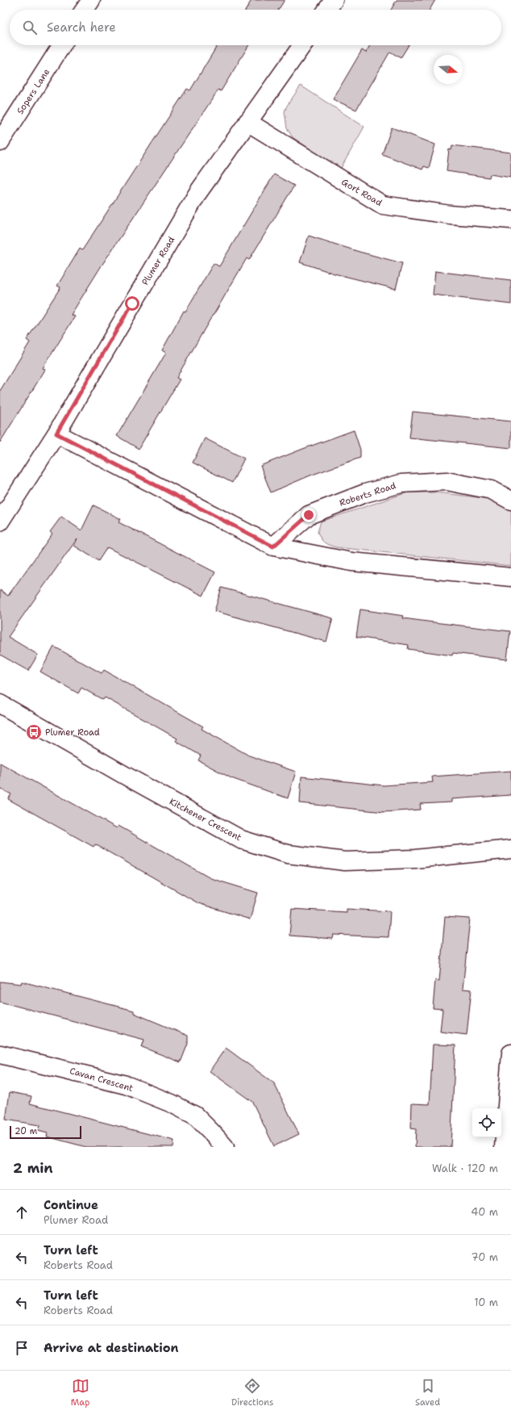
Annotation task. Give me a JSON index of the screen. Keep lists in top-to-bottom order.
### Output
{
  "streets": {
    "street": [
      "Sopers Lane",
      "Gort Road",
      "Plumer Road",
      "Roberts Road",
      "Kitchener Crescent",
      "Cavan Crescent"
    ]
  },
  "crossings": [
    ["Gort Road", "Plumer Road"]
  ],
  "places": {
    "bus stop": ["Plumer Road"]
  },
  "scale_bar": "20 m",
  "north": "right",
  "page": {
    "search": "Search here",
    "scale": "20 m",
    "heading": ["2 min", "Walk · 120 m"],
    "list": [
      ["Continue", "Plumer Road", "40 m"],
      ["Turn left", "Roberts Road", "70 m"],
      ["Turn left", "Roberts Road", "10 m"],
      "Arrive at destination"
    ],
    "nav": ["Map", "Directions", "Saved"]
  }
}
